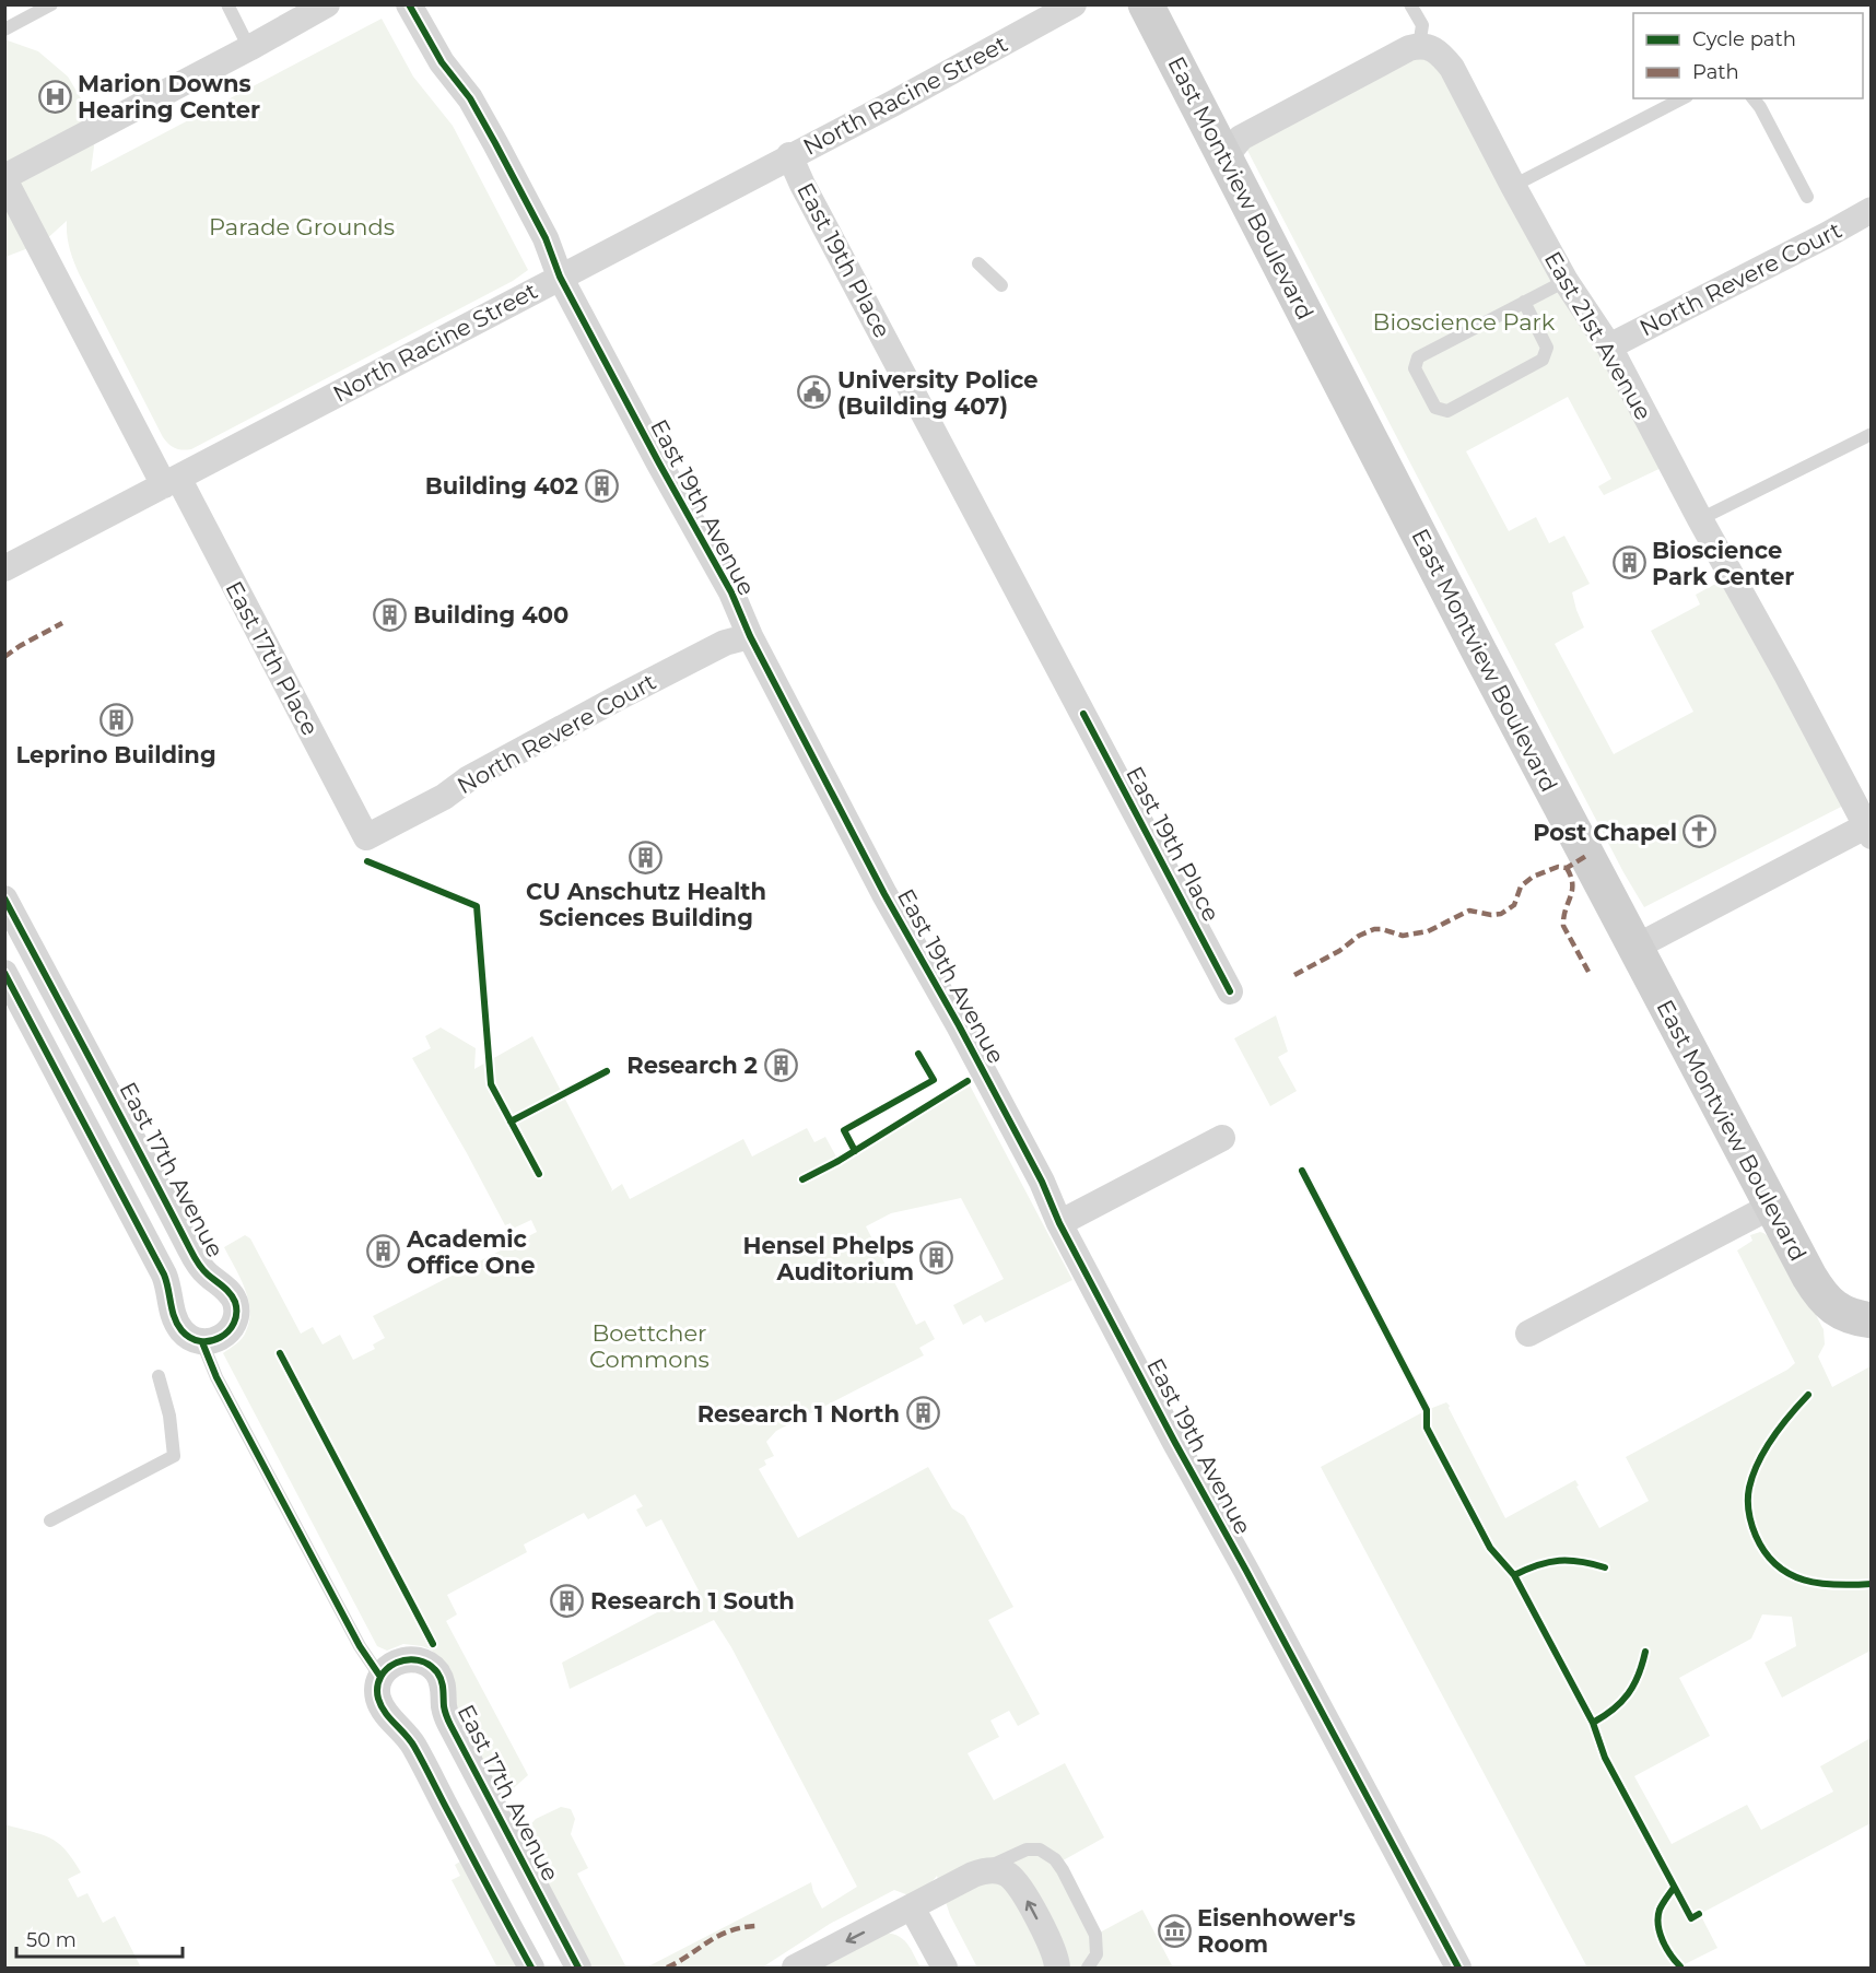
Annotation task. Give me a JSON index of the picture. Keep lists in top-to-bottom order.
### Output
{
  "streets": {
    "street": [
      "North Racine Street",
      "East Montview Boulevard",
      "East 19th Place",
      "North Revere Court",
      "East 21st Avenue",
      "East 19th Avenue",
      "East 17th Place",
      "East 17th Avenue"
    ]
  },
  "crossings": [
    ["North Racine Street", "East 19th Place"],
    ["North Racine Street", "East 19th Avenue"],
    ["North Racine Street", "East 17th Place"],
    ["North Revere Court", "East 21st Avenue"],
    ["North Revere Court", "East 19th Avenue"],
    ["North Revere Court", "East 17th Place"]
  ],
  "parks": ["Parade Grounds", "Bioscience Park", "Boettcher Commons"],
  "places": {
    "hospital": ["Marion Downs Hearing Center"],
    "public building": ["University Police (Building 407)"],
    "building": [
      "Building 402",
      "Bioscience Park Center",
      "Building 400",
      "Leprino Building",
      "CU Anschutz Health Sciences Building",
      "Research 2",
      "Academic Office One",
      "Hensel Phelps Auditorium",
      "Research 1 North",
      "Research 1 South"
    ],
    "church": ["Post Chapel"],
    "museum": ["Eisenhower's Room"]
  },
  "legend": ["Cycle path", "Path"],
  "scale_bar": "50 m"
}
